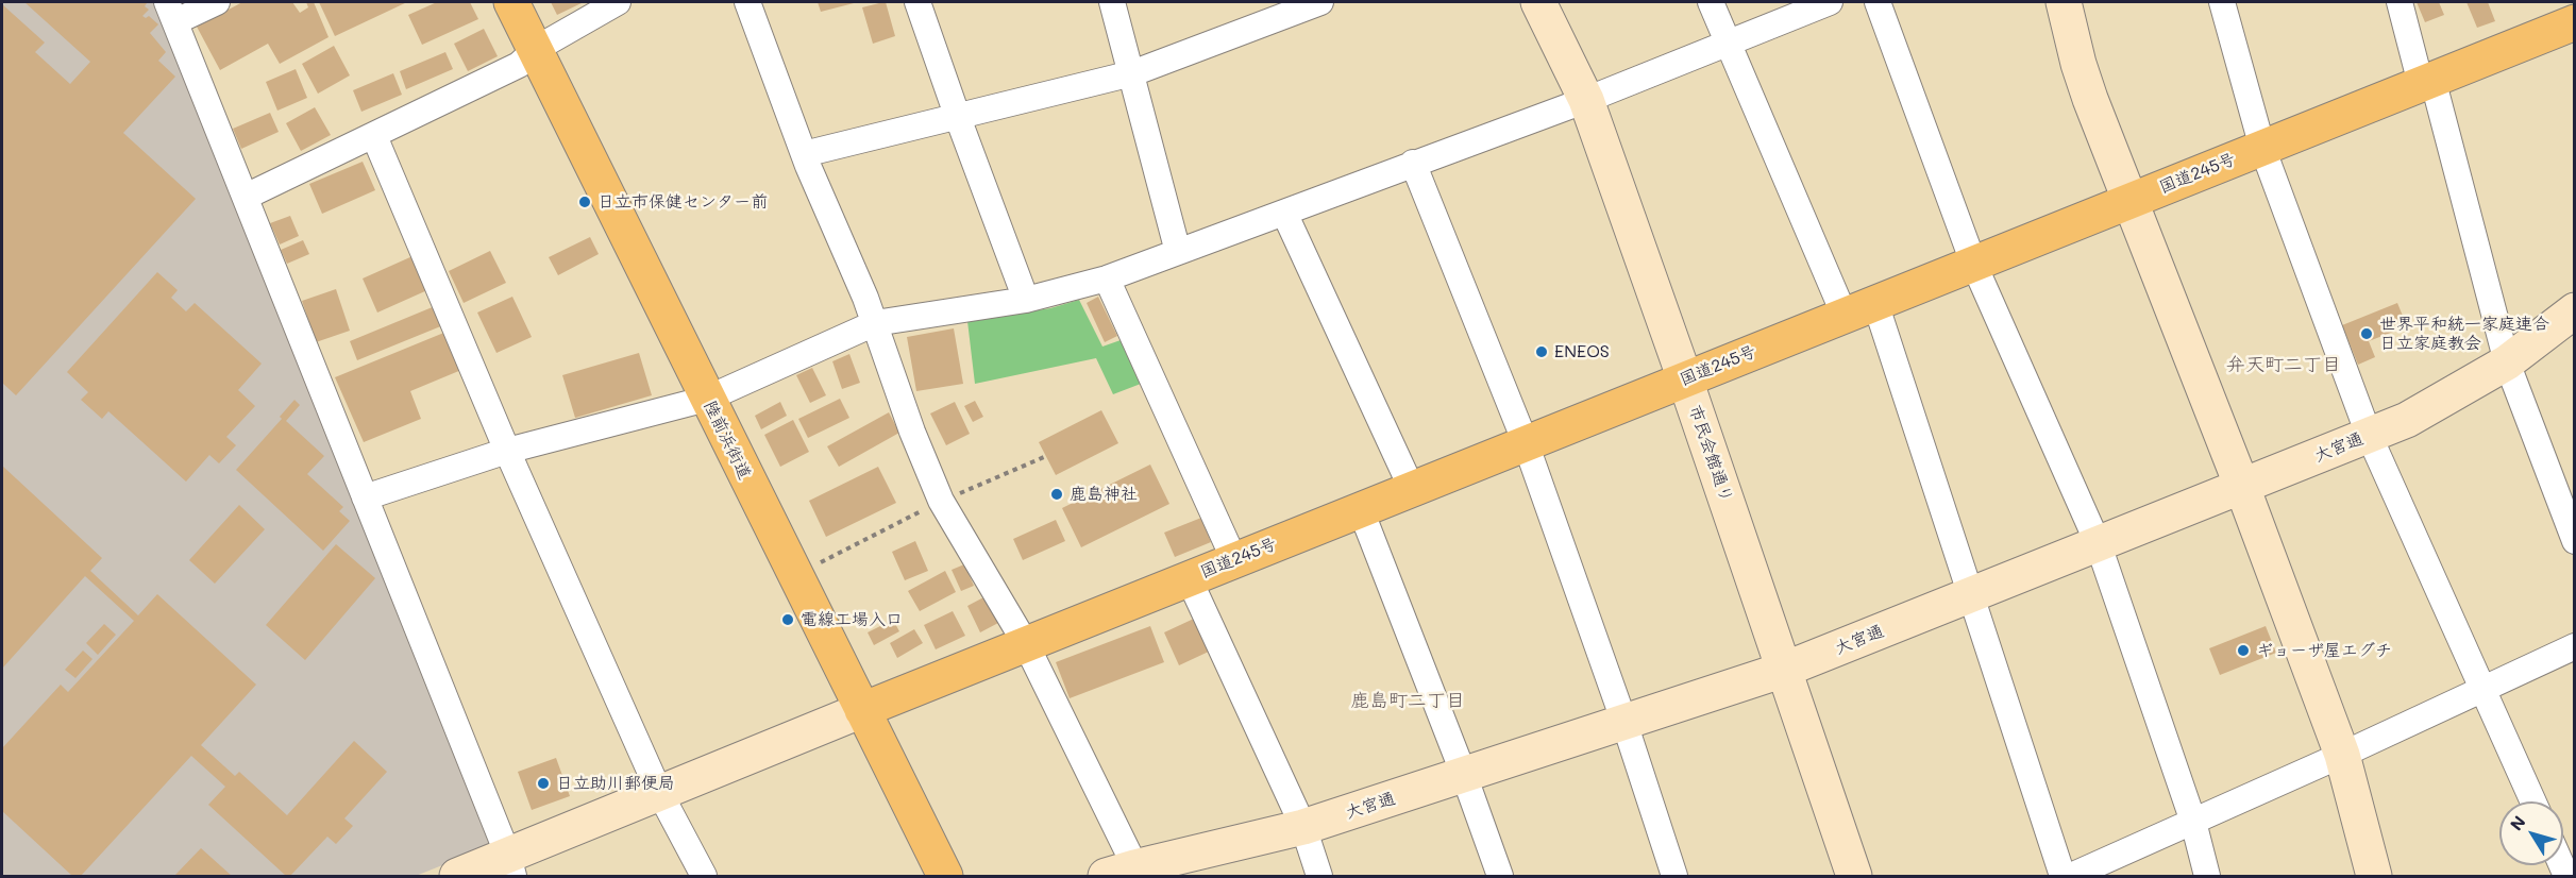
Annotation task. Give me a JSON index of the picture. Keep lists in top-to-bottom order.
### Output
{
  "streets": {
    "highway": ["国道245号", "陸前浜街道"],
    "street": ["大宮通", "市民会館通り"]
  },
  "crossings": [
    ["国道245号", "陸前浜街道"],
    ["国道245号", "市民会館通り"],
    ["大宮通", "市民会館通り"]
  ],
  "districts": ["弁天町二丁目", "鹿島町二丁目"],
  "places": [
    "日立市保健センター前",
    "世界平和統一家庭連合 日立家庭教会",
    "ENEOS",
    "鹿島神社",
    "電線工場入口",
    "ギョーザ屋エグチ",
    "日立助川郵便局"
  ],
  "north": "top left"
}
